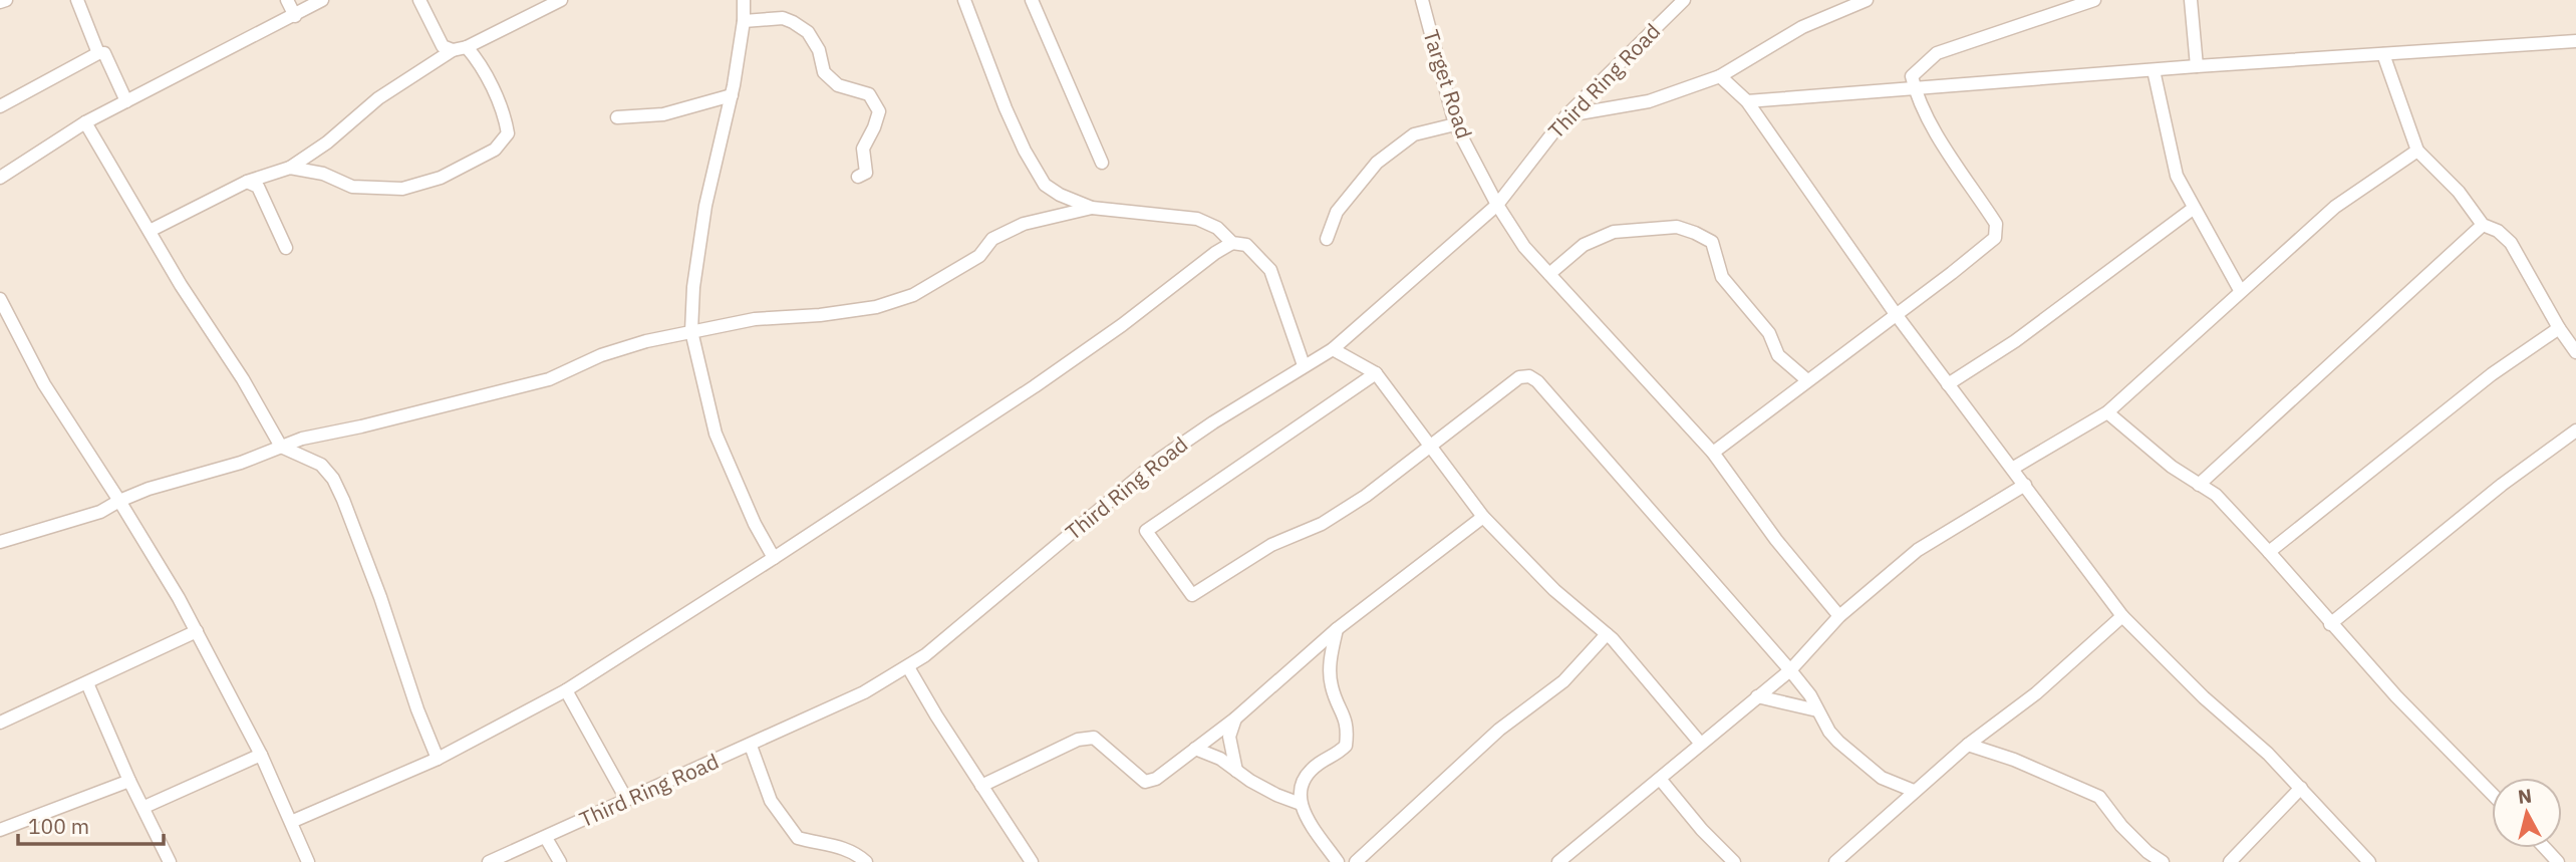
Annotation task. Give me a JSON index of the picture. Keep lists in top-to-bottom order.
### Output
{
  "streets": {
    "street": ["Third Ring Road", "Target Road"]
  },
  "crossings": [
    ["Third Ring Road", "Target Road"]
  ],
  "scale_bar": "100 m",
  "north": "top"
}
